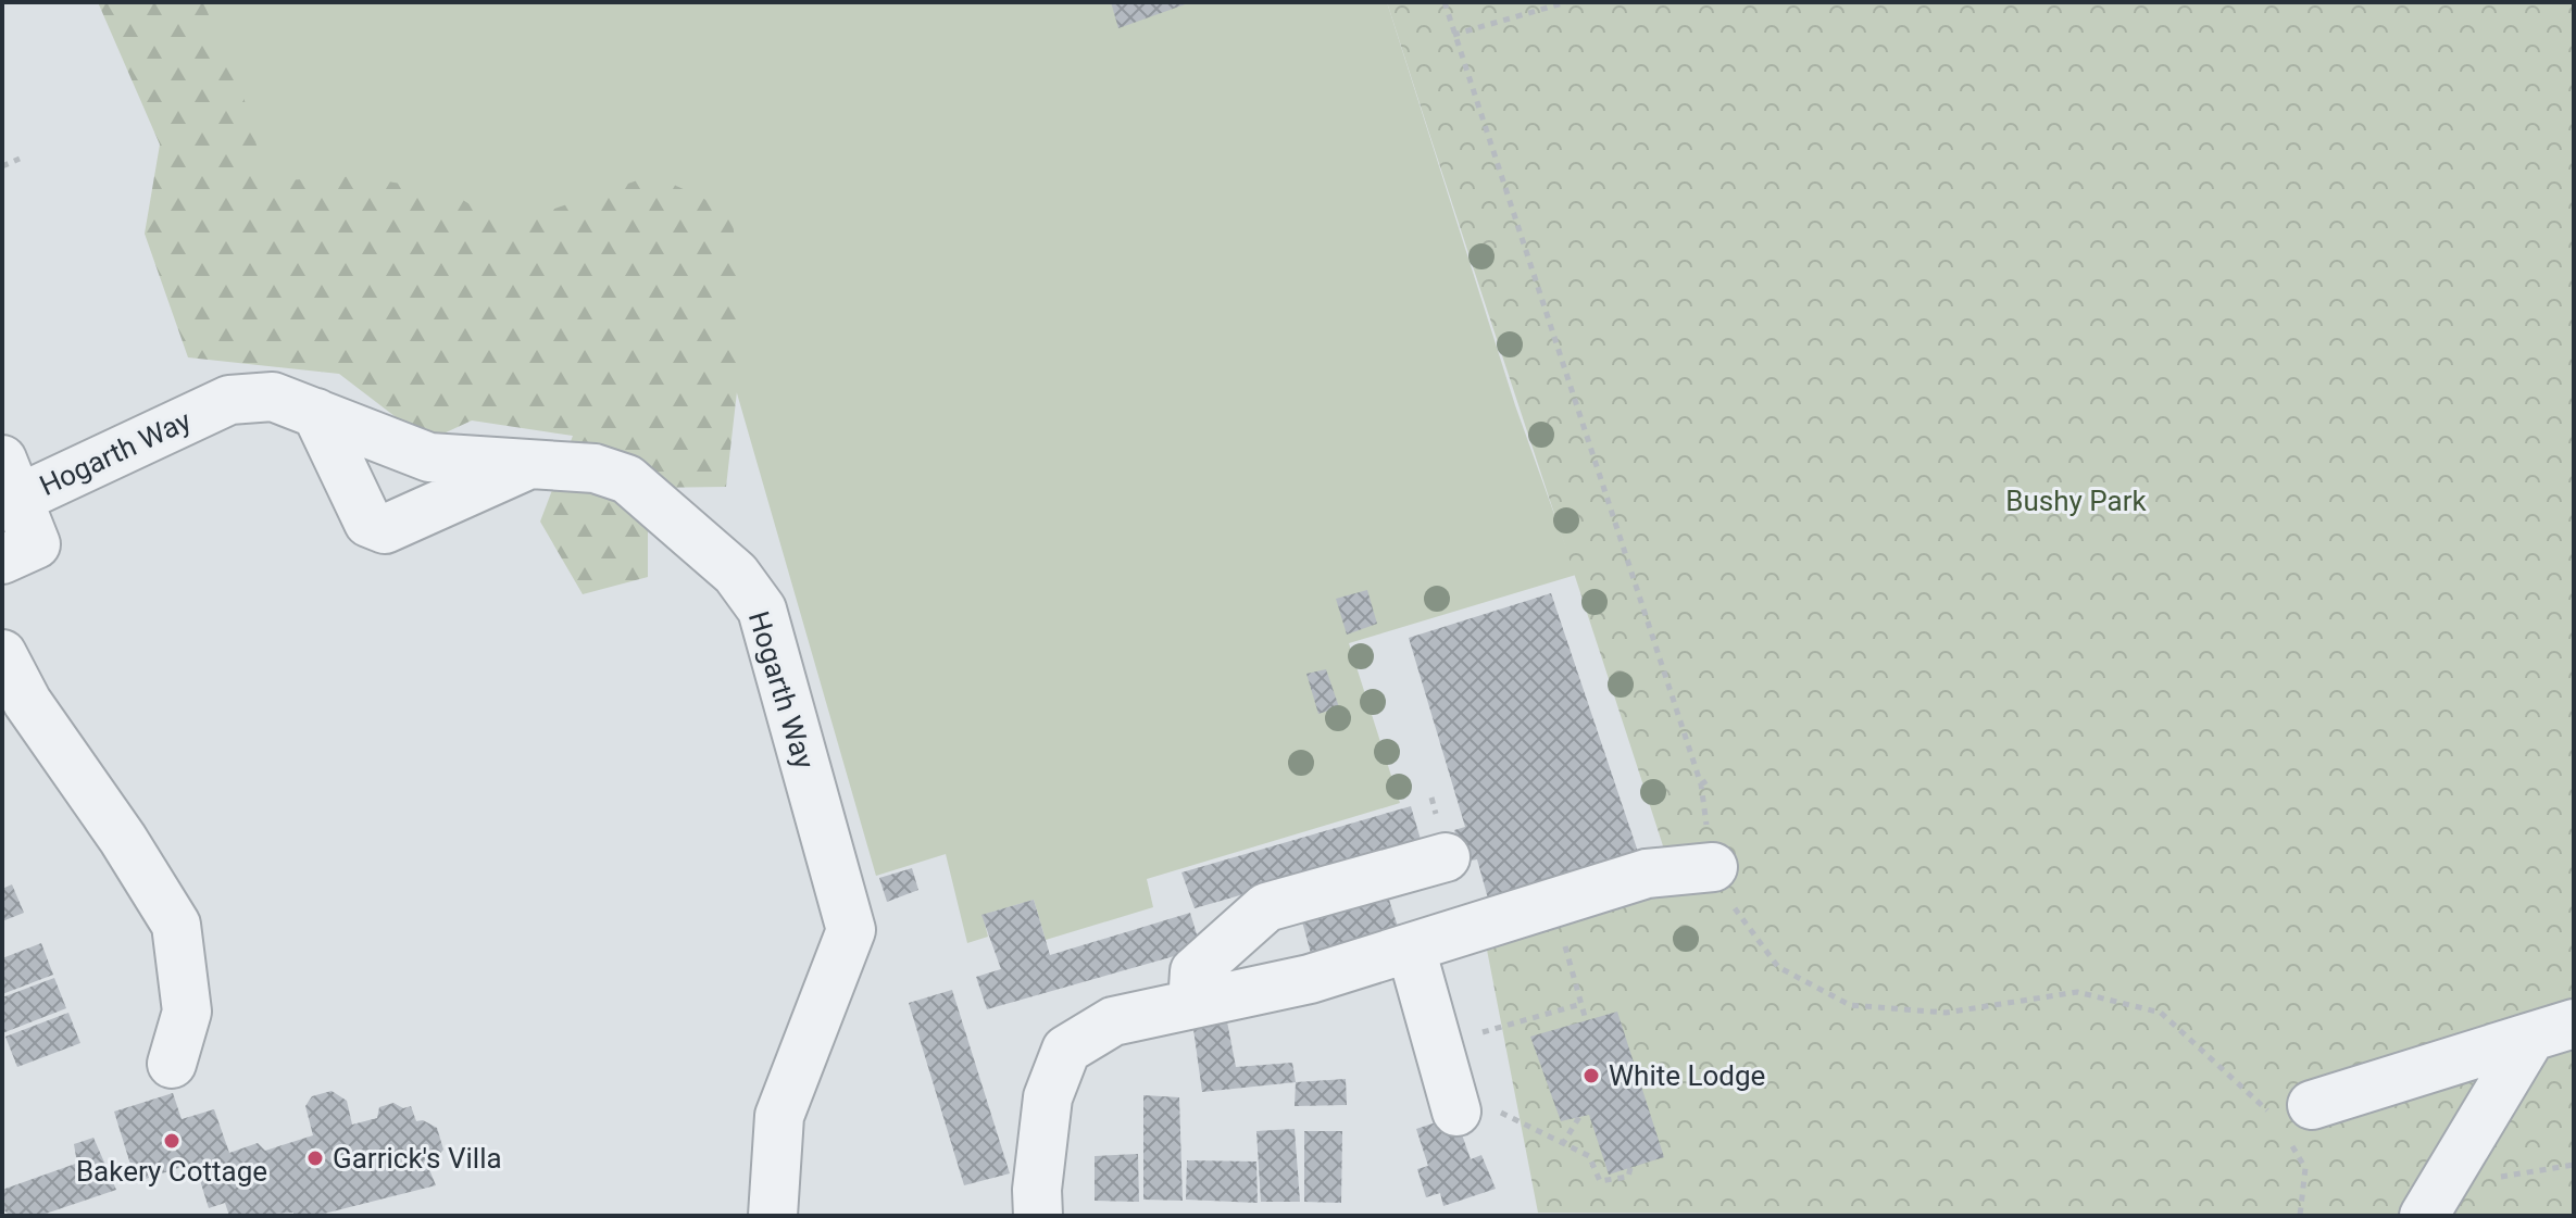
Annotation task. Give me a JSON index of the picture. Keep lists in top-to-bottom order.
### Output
{
  "streets": {
    "lane": ["Hogarth Way"]
  },
  "parks": ["Bushy Park"],
  "places": ["White Lodge", "Bakery Cottage", "Garrick's Villa"]
}
